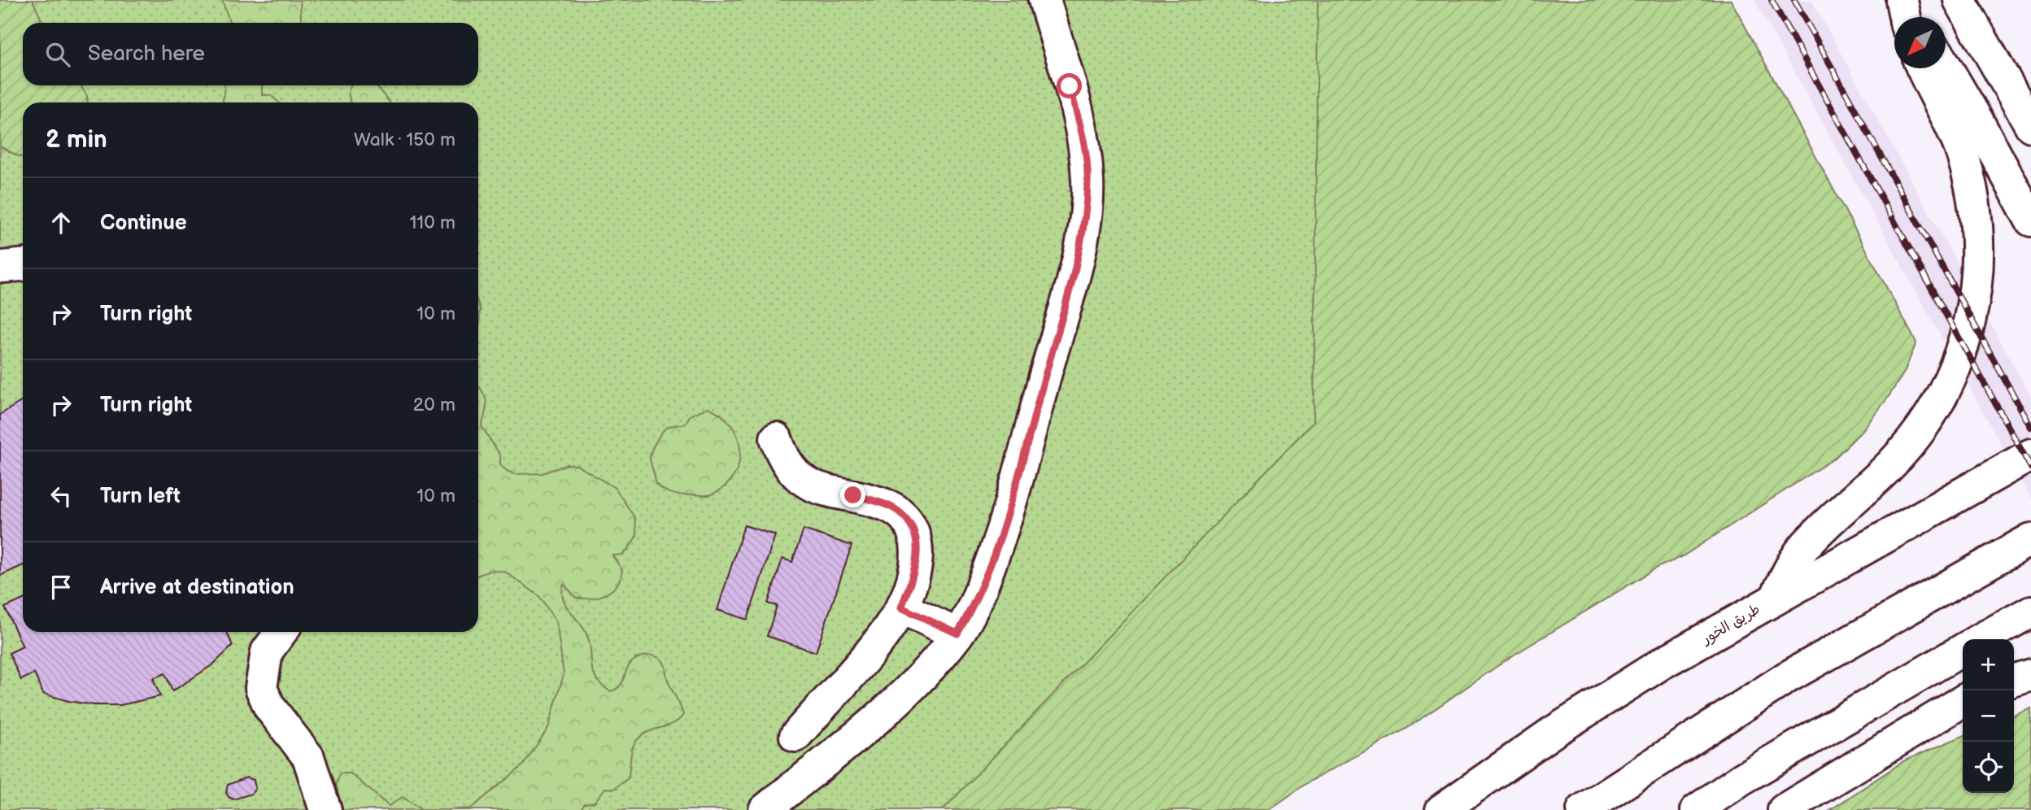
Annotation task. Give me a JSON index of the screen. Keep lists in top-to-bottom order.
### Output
{
  "streets": {
    "main road": ["طريق الخور"]
  },
  "north": "bottom left",
  "page": {
    "search": "Search here",
    "heading": ["2 min", "Walk · 150 m"],
    "list": [
      ["Continue", "110 m"],
      ["Turn right", "10 m"],
      ["Turn right", "20 m"],
      ["Turn left", "10 m"],
      "Arrive at destination"
    ],
    "map_buttons": ["+", "−"]
  }
}
